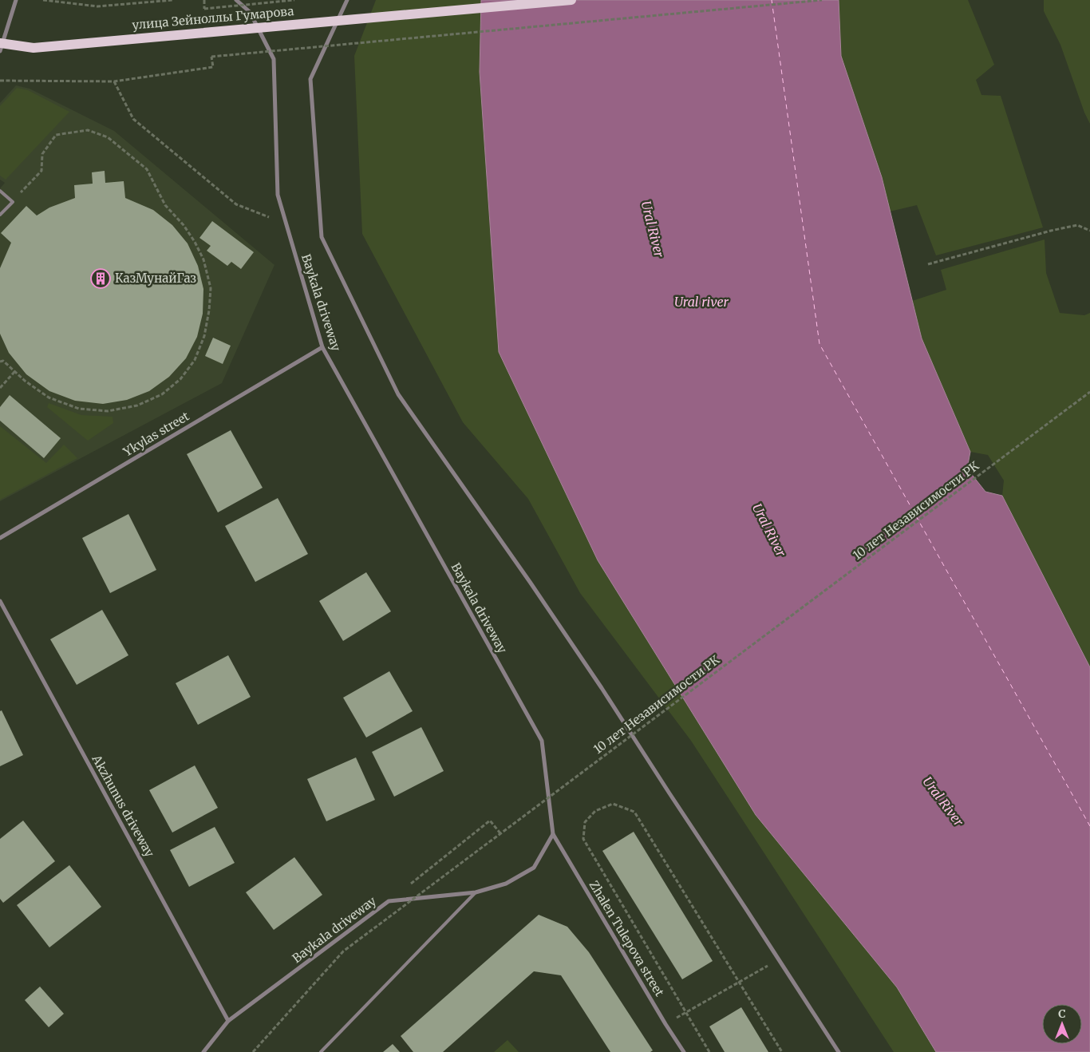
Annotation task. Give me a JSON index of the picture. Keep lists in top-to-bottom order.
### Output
{
  "streets": {
    "main road": ["улица Зейноллы Гумарова"],
    "street": [
      "Baykala driveway",
      "Ykylas street",
      "Akzhunus driveway",
      "Zhalen Tulepova street"
    ],
    "path": ["10 лет Независимости РК"]
  },
  "crossings": [
    ["Baykala driveway", "Ykylas street"],
    ["Baykala driveway", "Akzhunus driveway"],
    ["Baykala driveway", "Zhalen Tulepova street"]
  ],
  "water": ["Ural River", "Ural river"],
  "places": {
    "building": ["КазМунайГаз"]
  },
  "north": "top"
}
